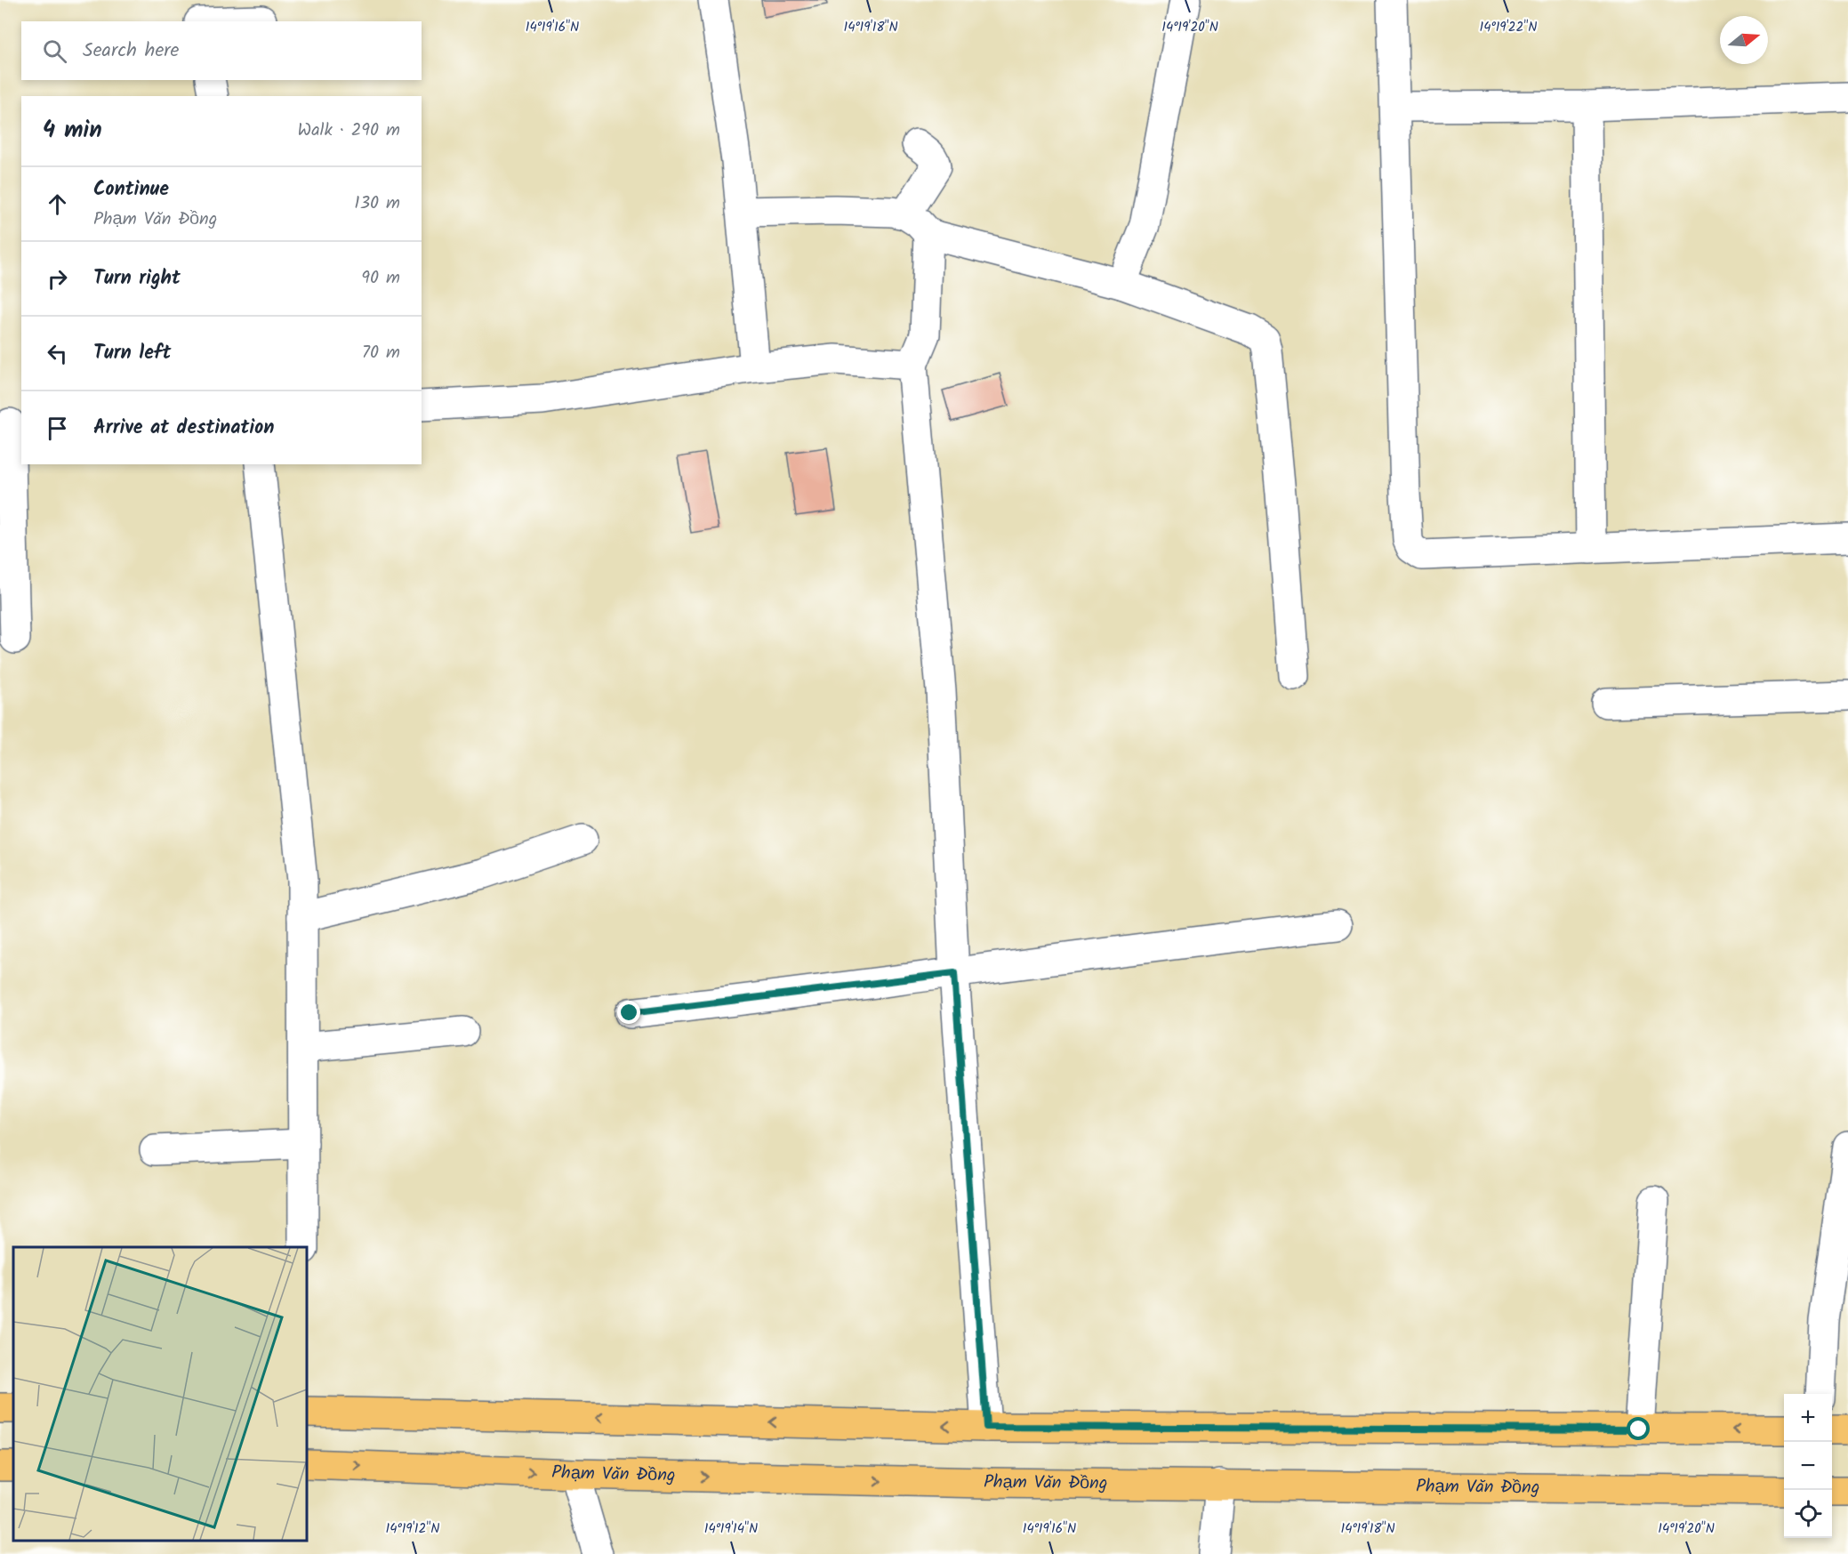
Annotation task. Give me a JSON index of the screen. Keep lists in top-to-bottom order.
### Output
{
  "streets": {
    "main road": ["Phạm Văn Đồng"]
  },
  "north": "right",
  "page": {
    "search": "Search here",
    "heading": ["4 min", "Walk · 290 m"],
    "list": [
      ["Continue", "Phạm Văn Đồng", "130 m"],
      ["Turn right", "90 m"],
      ["Turn left", "70 m"],
      "Arrive at destination"
    ],
    "map_buttons": ["+", "−"]
  },
  "coordinates": [
    "14°19'16\"N",
    "14°19'18\"N",
    "14°19'20\"N",
    "14°19'22\"N",
    "14°19'12\"N",
    "14°19'14\"N"
  ]
}
